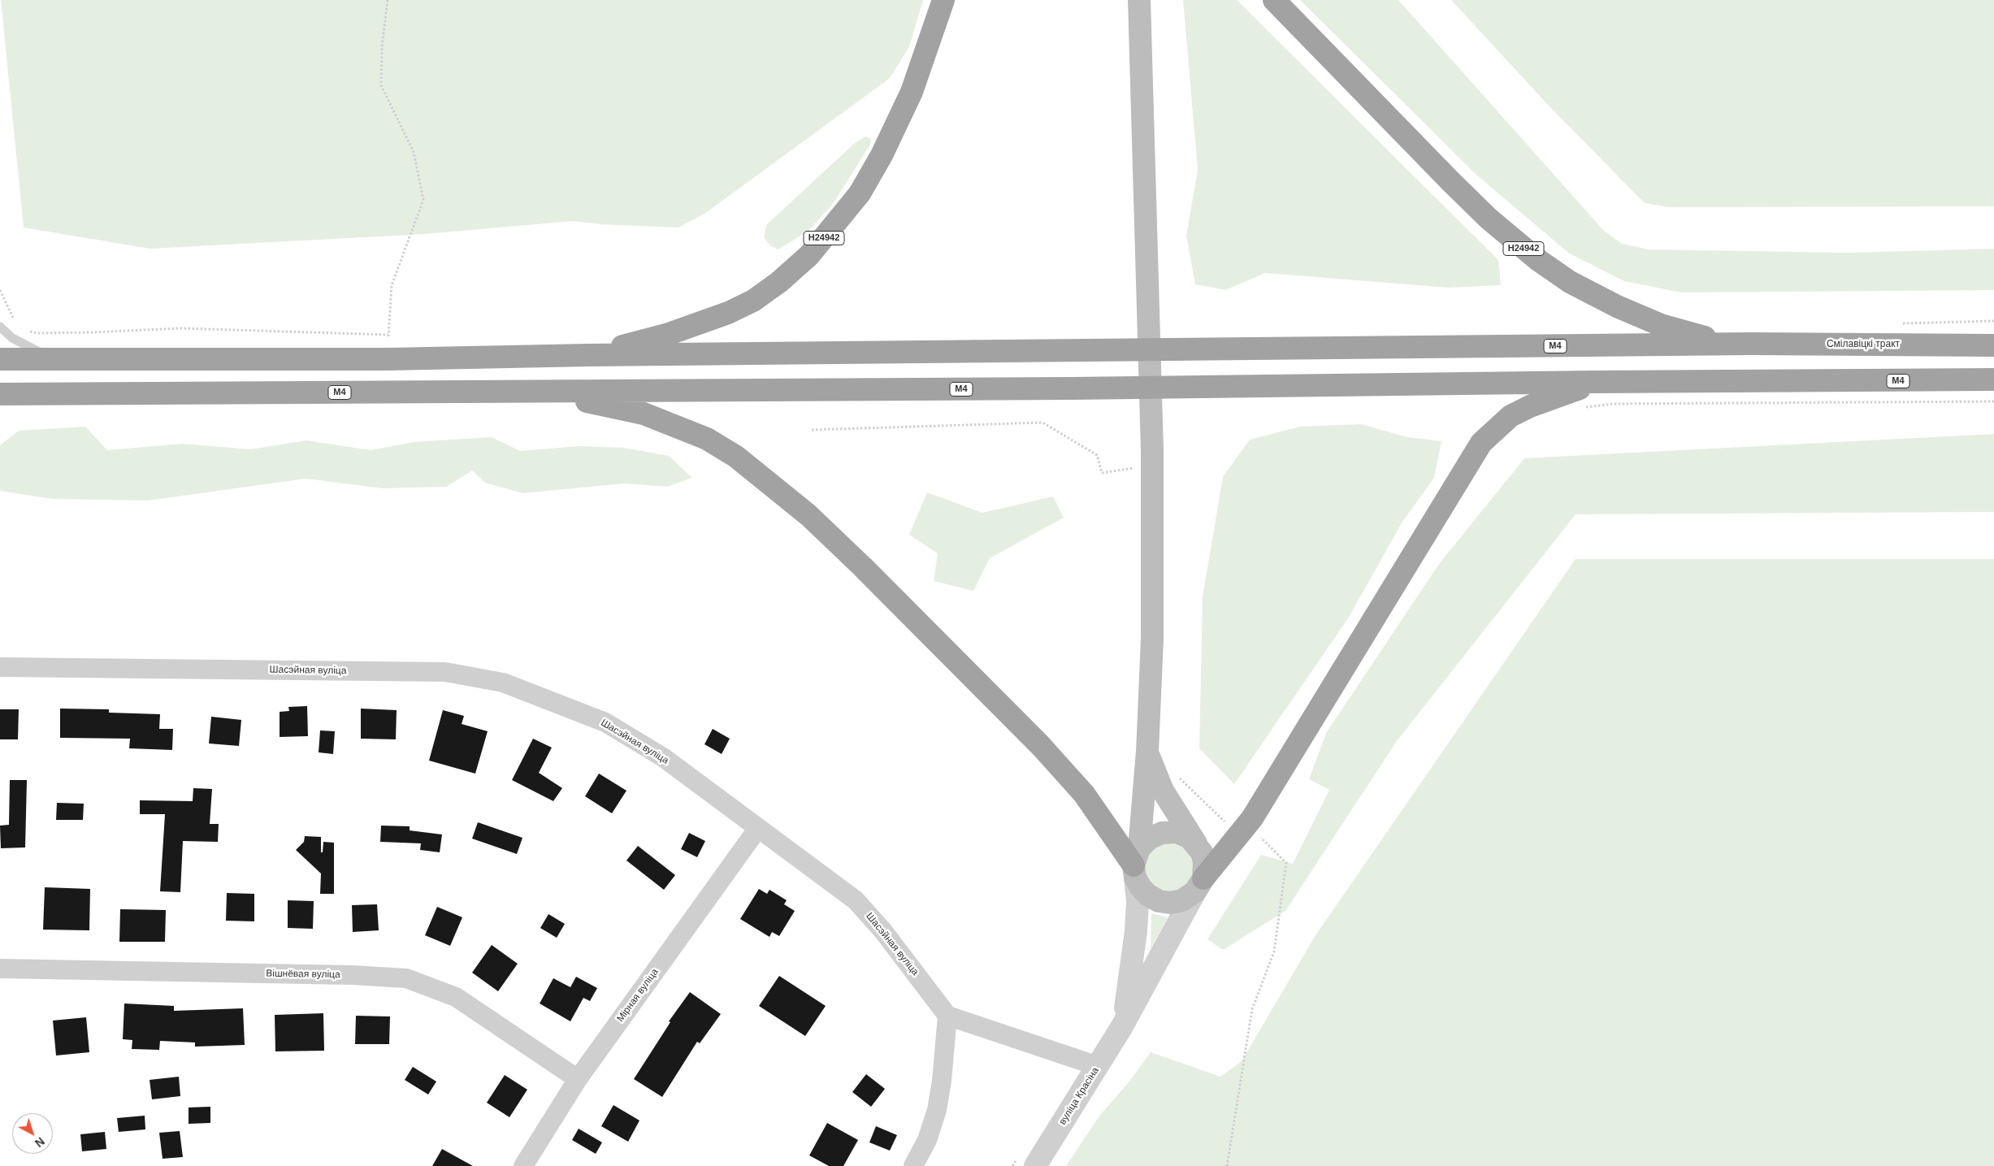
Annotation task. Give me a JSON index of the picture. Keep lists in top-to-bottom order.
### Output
{
  "streets": {
    "highway": ["Н24942", "Смілавіцкі тракт", "М4"],
    "street": [
      "Шасэйная вуліца",
      "Вішнёвая вуліца",
      "Мірная вуліца",
      "вуліца Красіна"
    ]
  },
  "crossings": [
    ["Н24942", "Смілавіцкі тракт"],
    ["Н24942", "М4"],
    ["Смілавіцкі тракт", "М4"],
    ["Шасэйная вуліца", "Мірная вуліца"],
    ["Вішнёвая вуліца", "Мірная вуліца"]
  ],
  "north": "bottom right"
}
